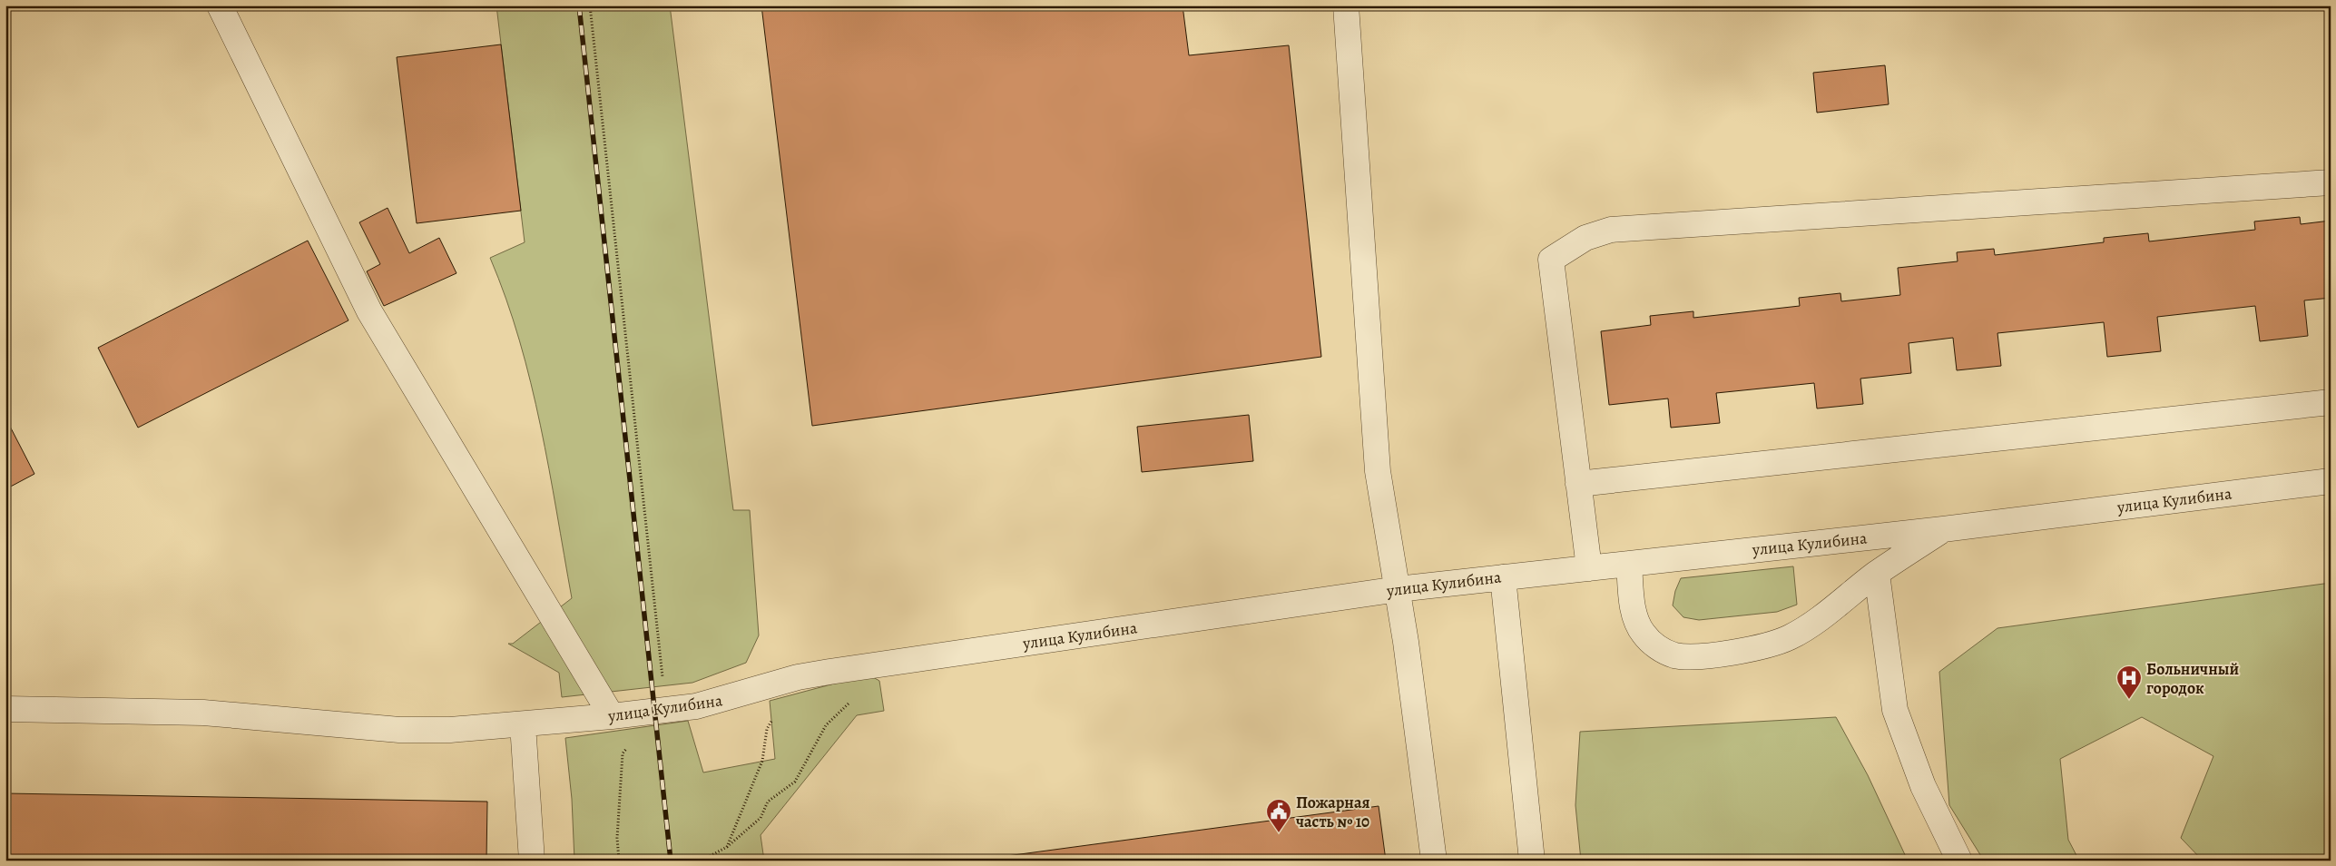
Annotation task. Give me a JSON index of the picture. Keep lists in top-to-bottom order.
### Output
{
  "streets": {
    "street": ["улица Кулибина"]
  },
  "places": {
    "hospital": ["Больничный городок"],
    "public building": ["Пожарная часть № 10"]
  }
}
